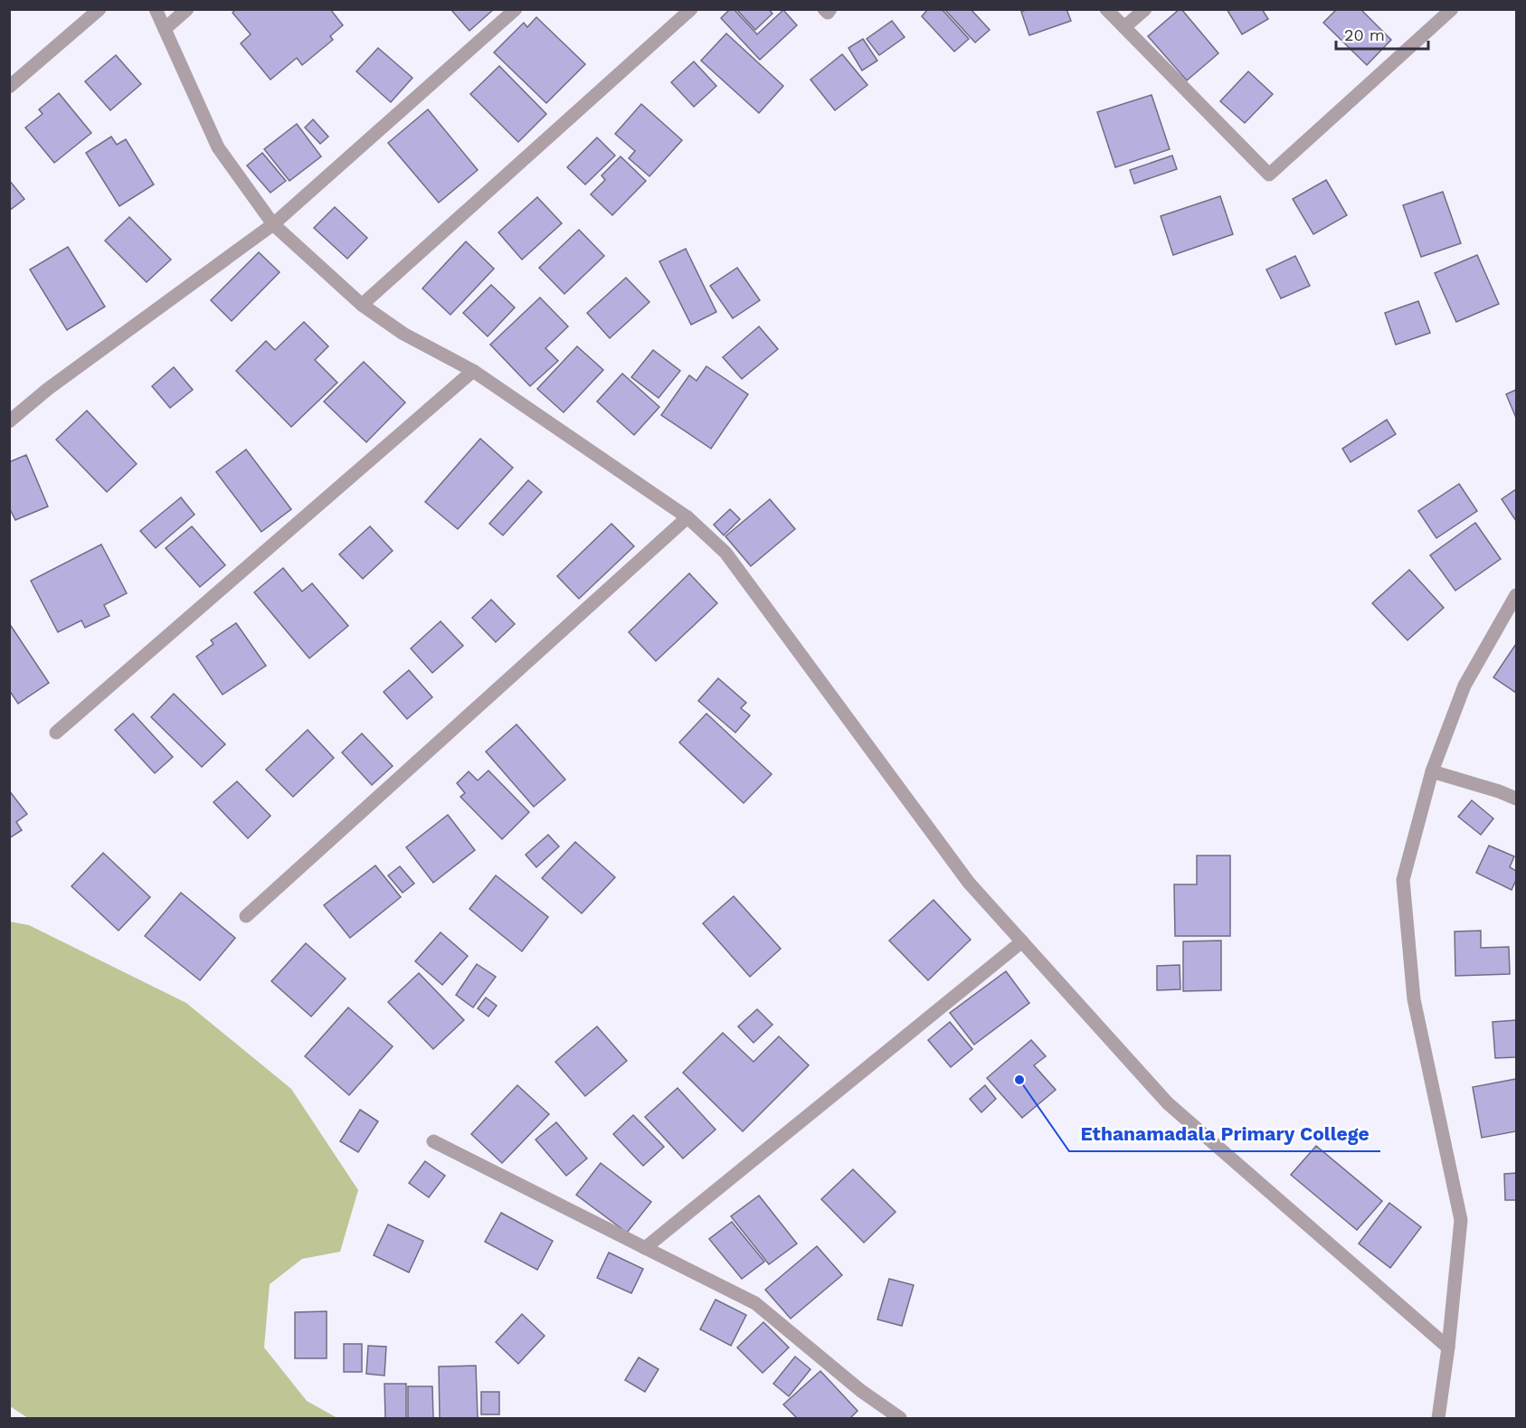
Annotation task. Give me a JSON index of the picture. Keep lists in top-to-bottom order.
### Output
{
  "places": ["Ethanamadala Primary College"],
  "scale_bar": "20 m"
}
